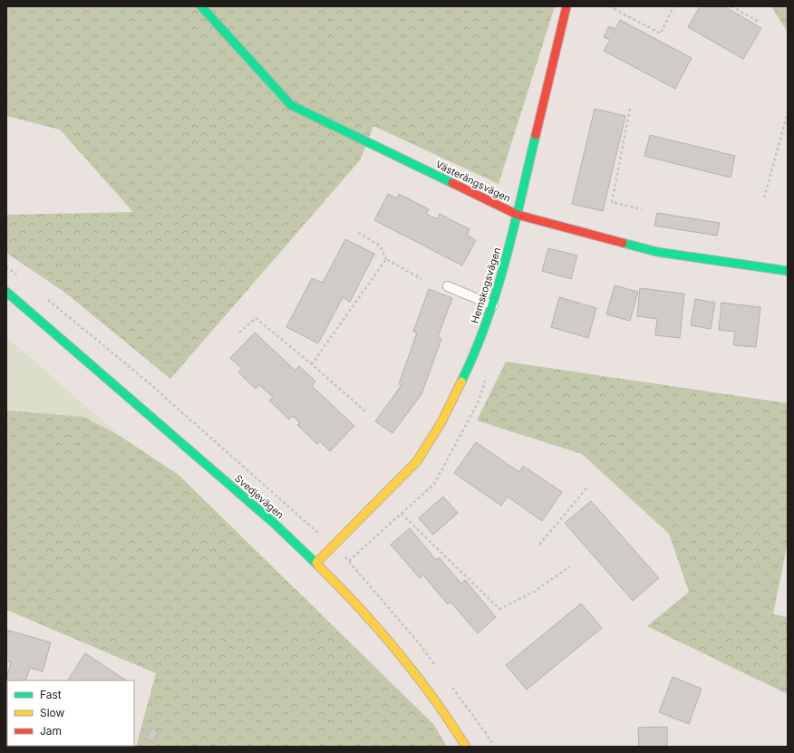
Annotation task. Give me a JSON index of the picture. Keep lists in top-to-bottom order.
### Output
{
  "streets": {
    "street": ["Västerängsvägen", "Hemskogsvägen", "Svedjevägen"]
  },
  "crossings": [
    ["Västerängsvägen", "Hemskogsvägen"],
    ["Hemskogsvägen", "Svedjevägen"]
  ],
  "legend": ["Fast", "Slow", "Jam"]
}
